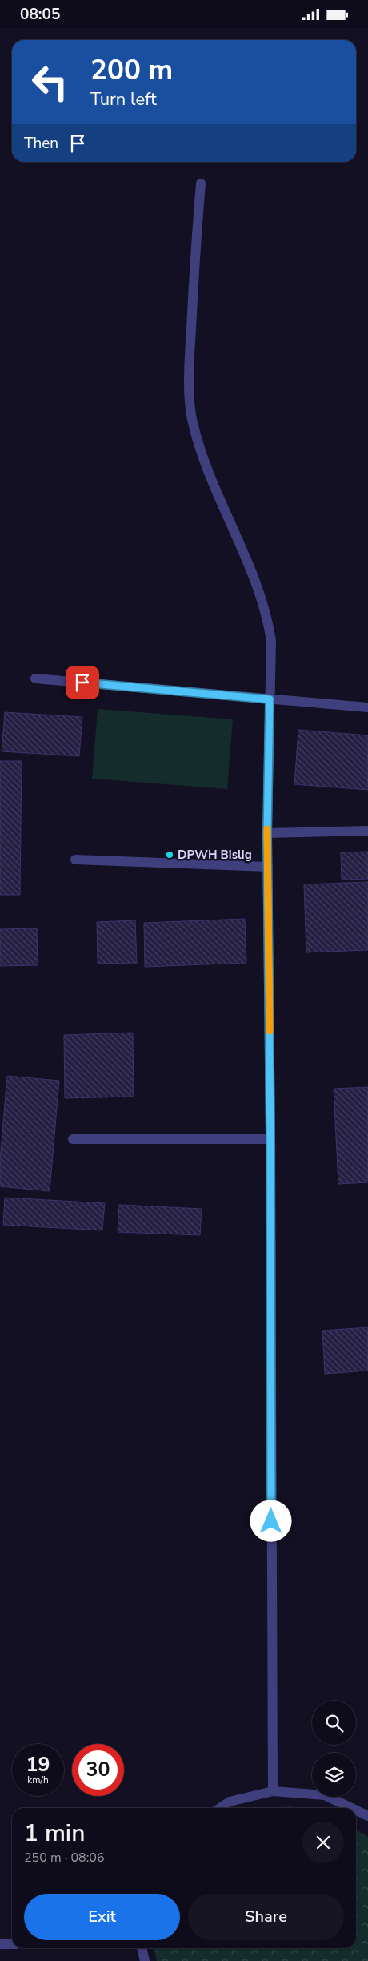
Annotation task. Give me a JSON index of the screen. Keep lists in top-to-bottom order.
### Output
{
  "places": ["DPWH Bislig"],
  "page": {
    "status": "08:05",
    "turn": ["200 m", "Turn left"],
    "then": "Then",
    "speed": "19 km/h",
    "limit": "30",
    "heading": ["1 min", "250 m · 08:06"],
    "buttons": ["Exit", "Share"]
  }
}
